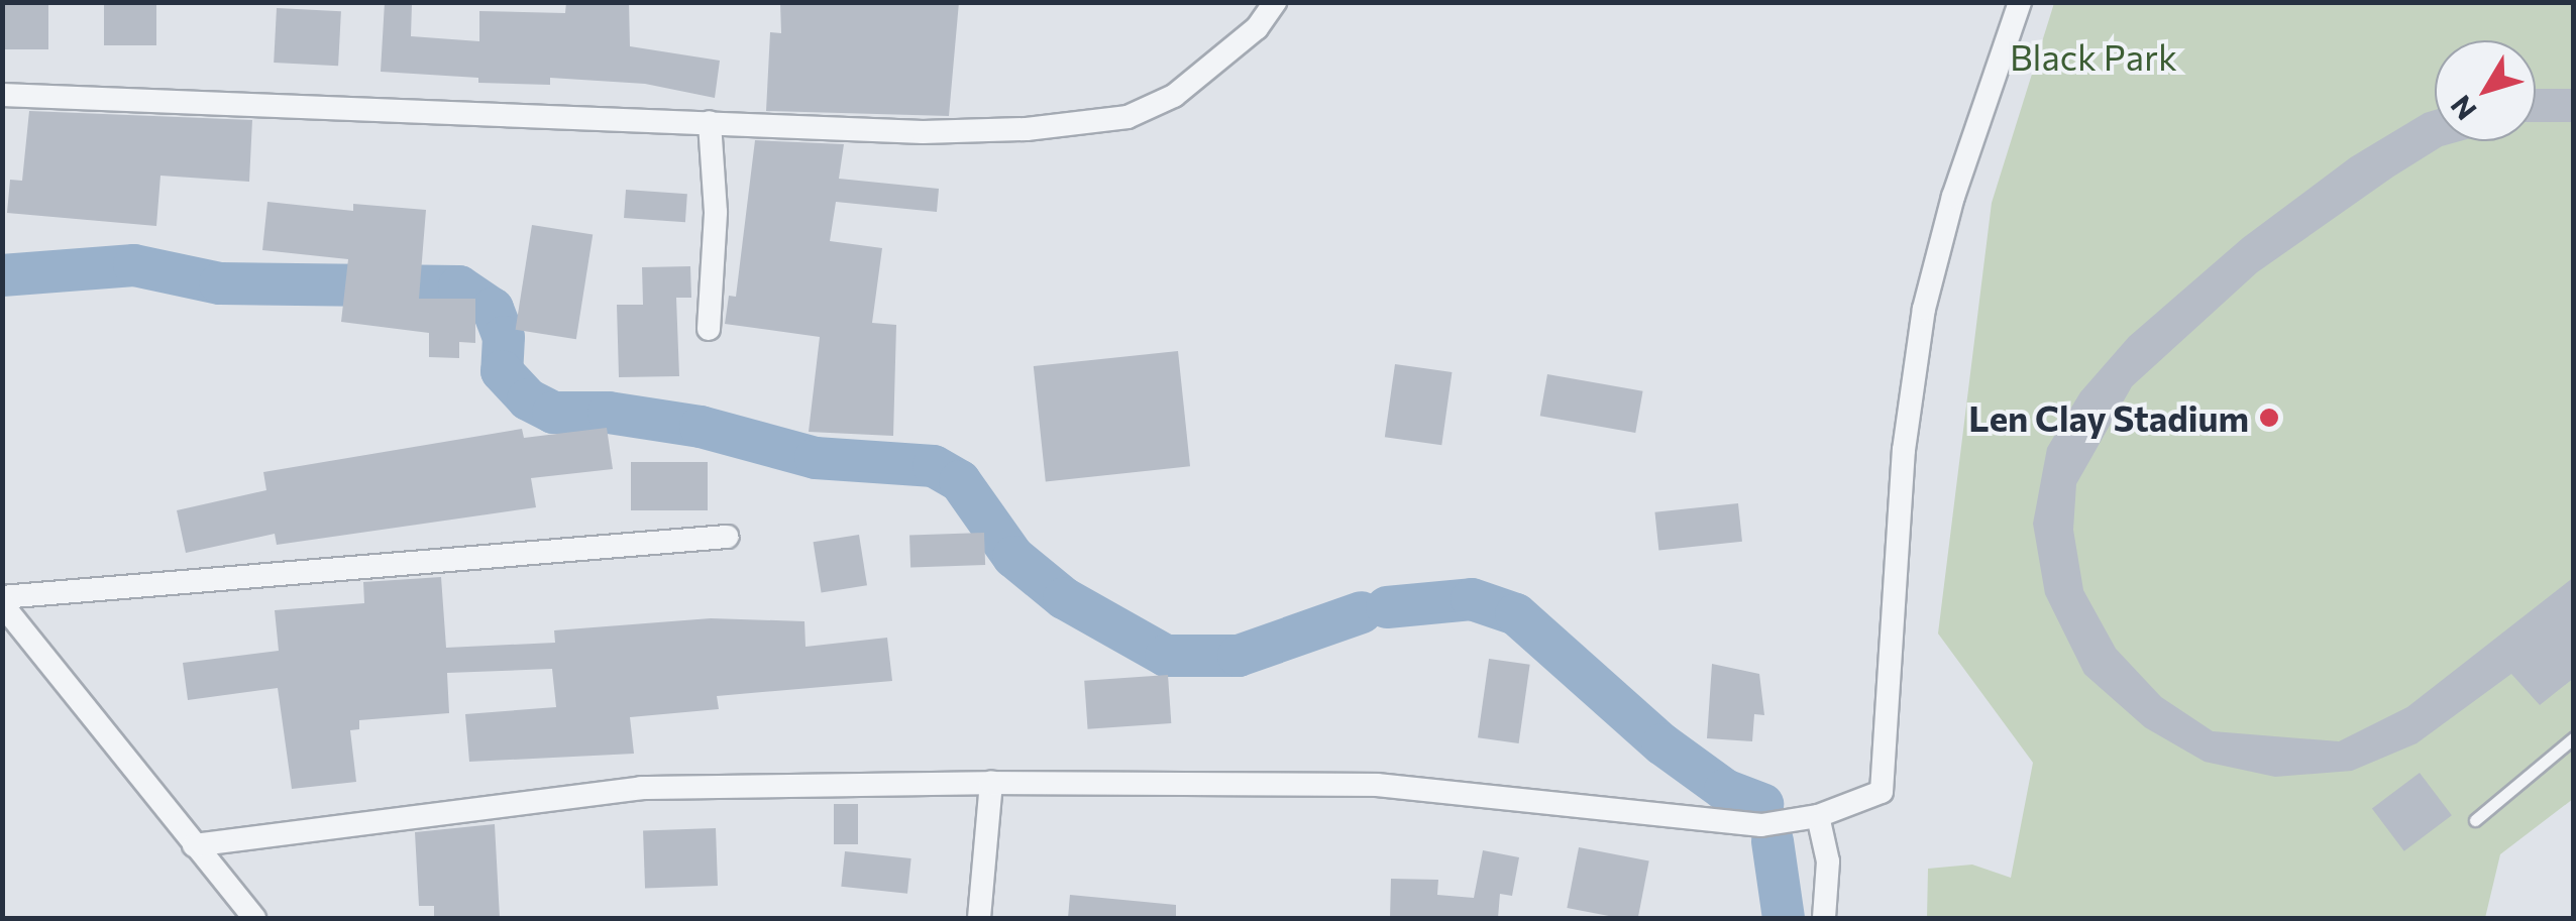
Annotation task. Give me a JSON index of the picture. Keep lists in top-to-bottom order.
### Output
{
  "parks": ["Black Park"],
  "places": ["Len Clay Stadium"],
  "north": "bottom left"
}
